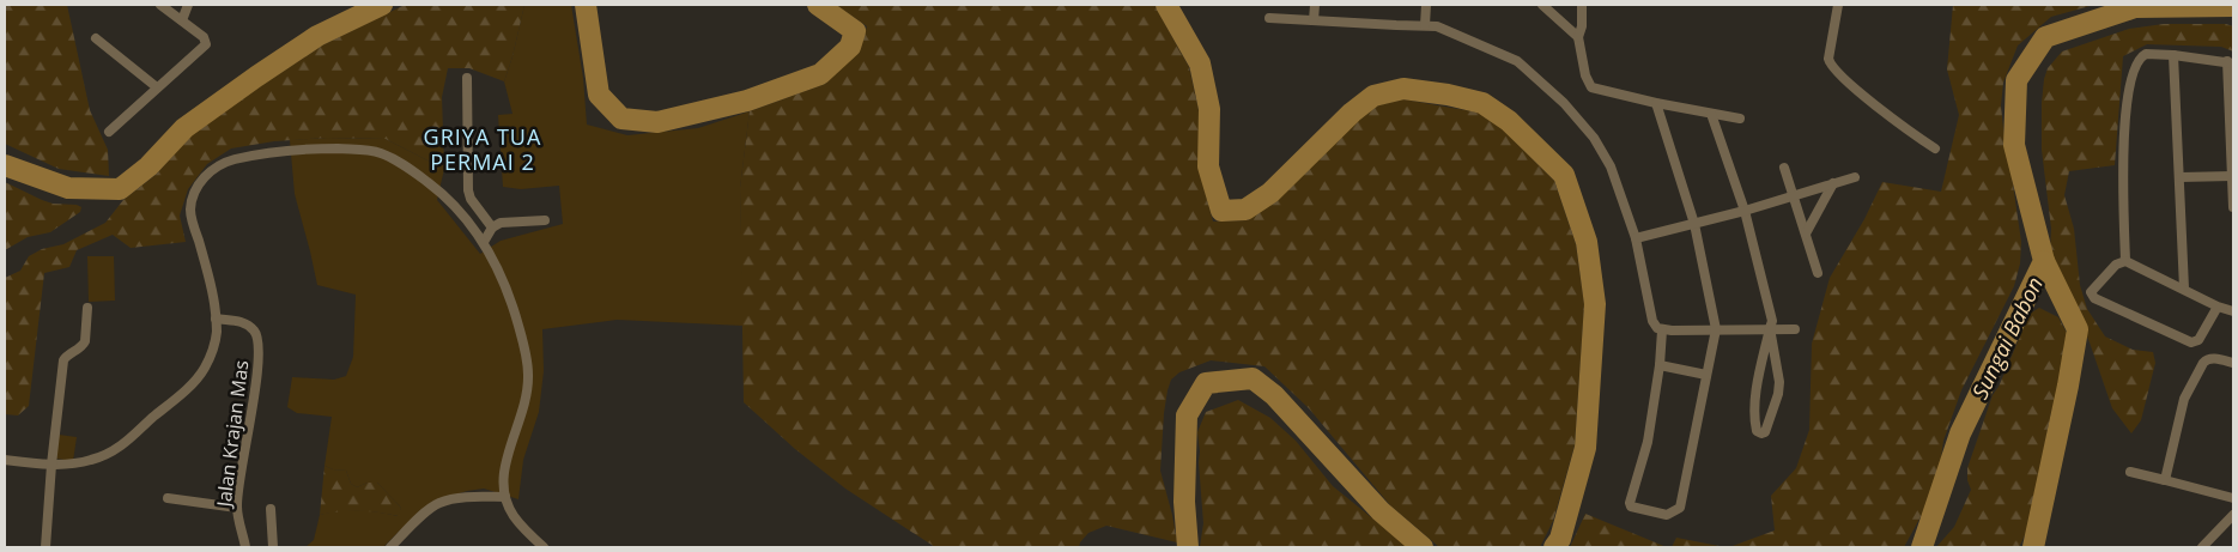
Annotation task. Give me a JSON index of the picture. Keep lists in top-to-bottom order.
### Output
{
  "streets": {
    "street": ["Jalan Krajan Mas"]
  },
  "districts": ["GRIYA TUA PERMAI 2"],
  "water": ["Sungai Babon"]
}
